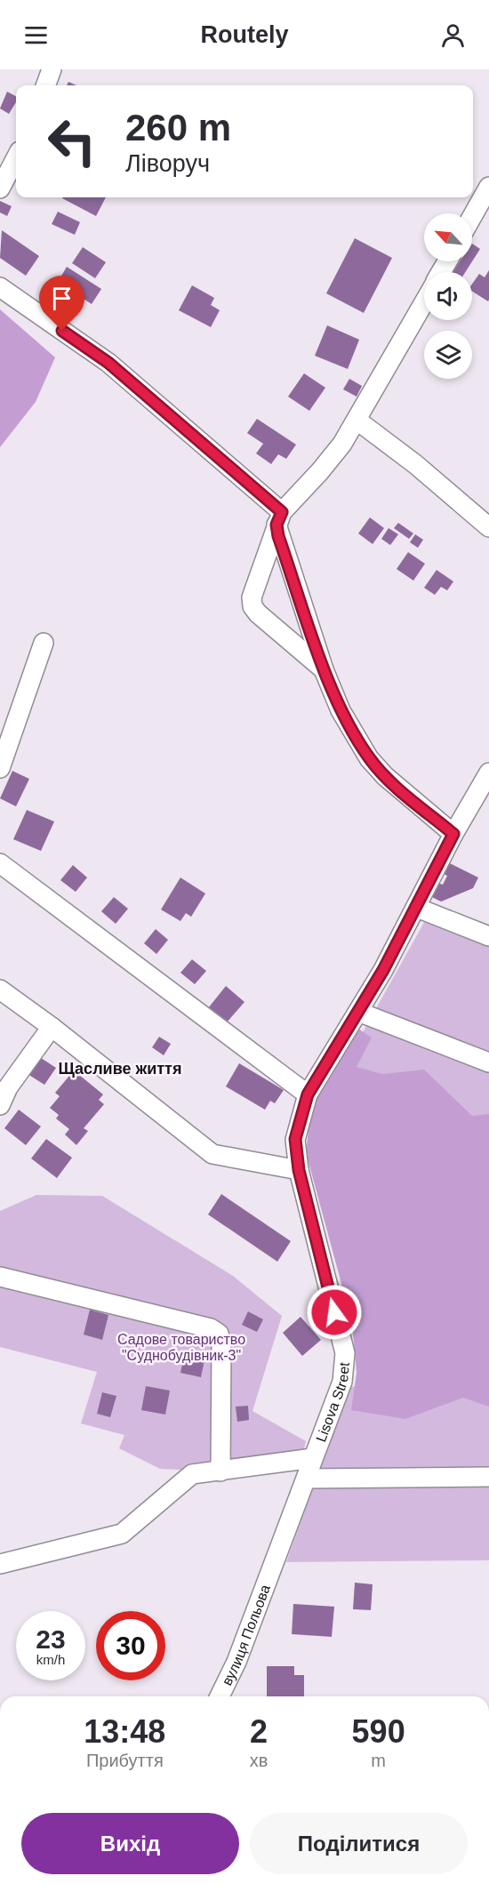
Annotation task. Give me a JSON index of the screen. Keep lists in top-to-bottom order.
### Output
{
  "streets": {
    "street": ["Lisova Street", "вулиця Польова"]
  },
  "crossings": [
    ["Lisova Street", "вулиця Польова"]
  ],
  "districts": ["Щасливе життя"],
  "parks": ["Садове товариство \"Суднобудівник-3\""],
  "north": "top left",
  "page": {
    "header": "Routely",
    "turn": ["260 m", "Ліворуч"],
    "speed": "23 km/h",
    "limit": "30",
    "eta": [
      "13:48",
      "Прибуття",
      "2",
      "хв",
      "590",
      "m"
    ],
    "buttons": ["Вихід", "Поділитися"]
  }
}
